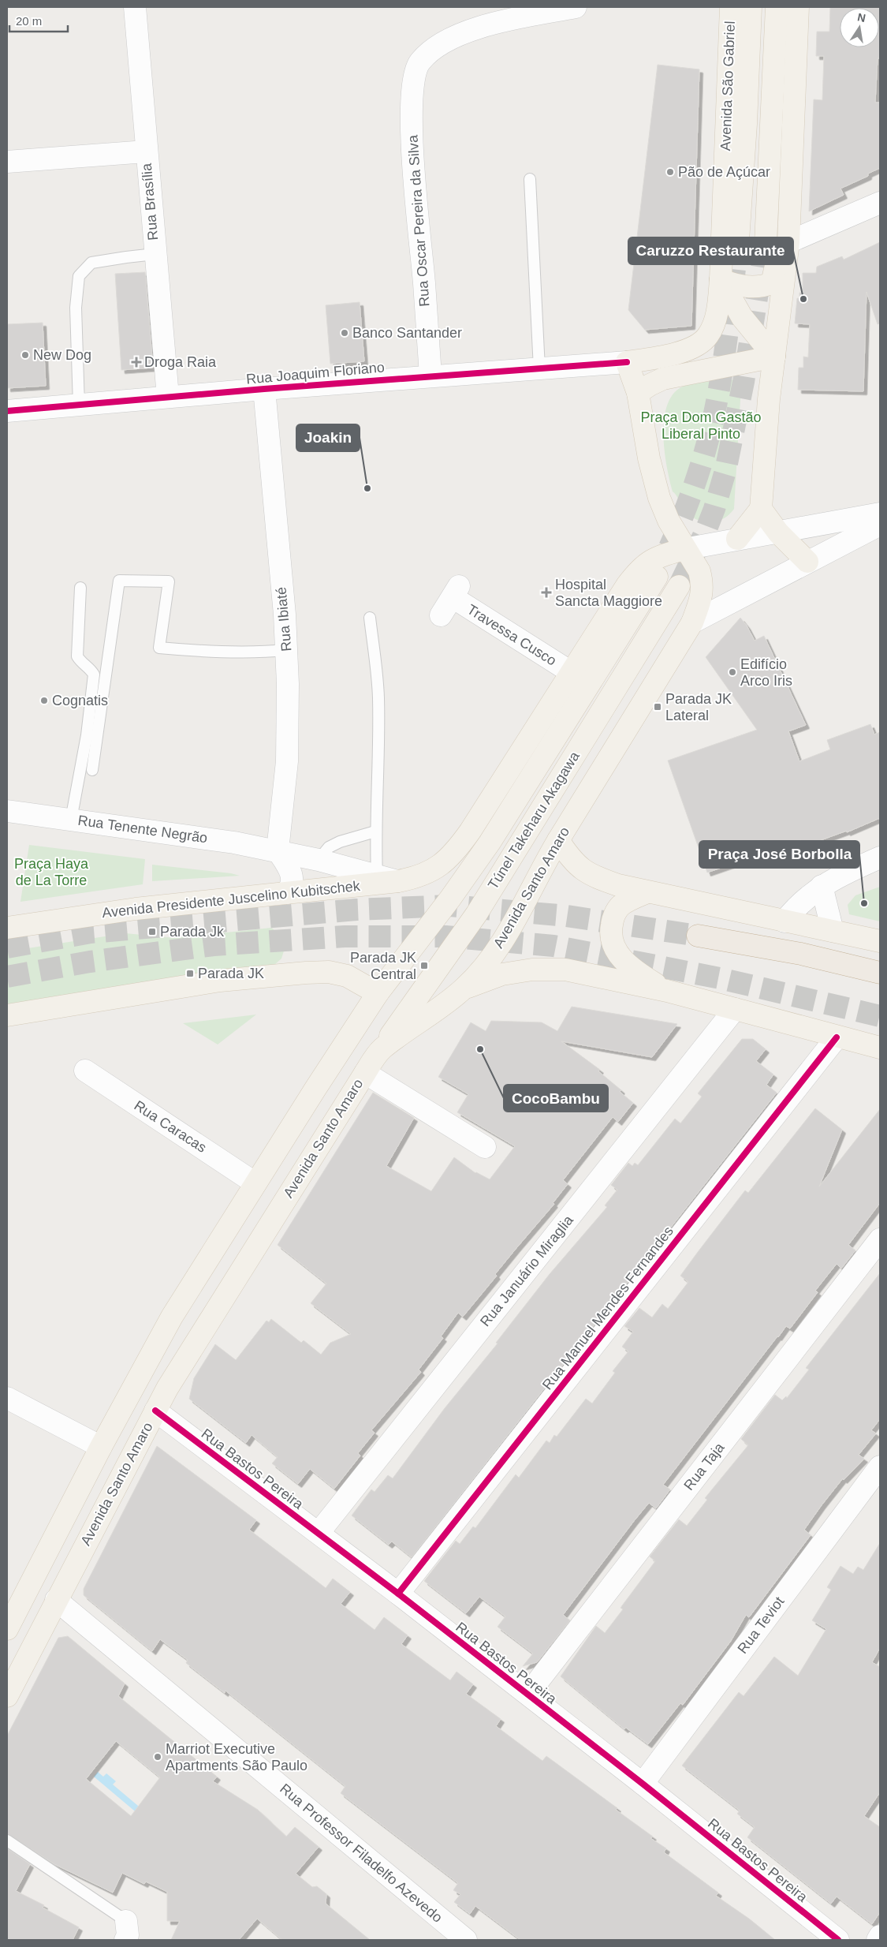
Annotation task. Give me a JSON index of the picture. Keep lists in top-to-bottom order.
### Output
{
  "streets": {
    "main road": [
      "Avenida São Gabriel",
      "Túnel Takeharu Akagawa",
      "Avenida Santo Amaro",
      "Avenida Presidente Juscelino Kubitschek"
    ],
    "street": [
      "Rua Brasília",
      "Rua Oscar Pereira da Silva",
      "Rua Joaquim Floriano",
      "Rua Ibiaté",
      "Travessa Cusco",
      "Rua Tenente Negrão",
      "Rua Caracas",
      "Rua Januário Miraglia",
      "Rua Manuel Mendes Fernandes",
      "Rua Taja",
      "Rua Bastos Pereira",
      "Rua Teviot",
      "Rua Professor Filadelfo Azevedo"
    ]
  },
  "crossings": [
    ["Avenida São Gabriel", "Rua Joaquim Floriano"],
    ["Rua Brasília", "Rua Joaquim Floriano"],
    ["Rua Oscar Pereira da Silva", "Rua Joaquim Floriano"],
    ["Rua Joaquim Floriano", "Rua Ibiaté"],
    ["Rua Ibiaté", "Rua Tenente Negrão"],
    ["Travessa Cusco", "Avenida Presidente Juscelino Kubitschek"],
    ["Túnel Takeharu Akagawa", "Avenida Santo Amaro"],
    ["Rua Tenente Negrão", "Avenida Presidente Juscelino Kubitschek"],
    ["Avenida Santo Amaro", "Rua Bastos Pereira"],
    ["Avenida Santo Amaro", "Rua Professor Filadelfo Azevedo"],
    ["Rua Januário Miraglia", "Rua Bastos Pereira"],
    ["Rua Manuel Mendes Fernandes", "Rua Bastos Pereira"],
    ["Rua Taja", "Rua Bastos Pereira"],
    ["Rua Bastos Pereira", "Rua Teviot"]
  ],
  "parks": ["Praça Dom Gastão Liberal Pinto", "Praça Haya de La Torre"],
  "places": {
    "other": [
      "Pão de Açúcar",
      "Caruzzo Restaurante",
      "Banco Santander",
      "New Dog",
      "Joakin",
      "Edifício Arco Iris",
      "Cognatis",
      "Praça José Borbolla",
      "CocoBambu",
      "Marriot Executive Apartments São Paulo"
    ],
    "health": ["Droga Raia", "Hospital Sancta Maggiore"],
    "transit": [
      "Parada JK Lateral",
      "Parada Jk",
      "Parada JK Central",
      "Parada JK"
    ]
  },
  "scale_bar": "20 m",
  "north": "top"
}
